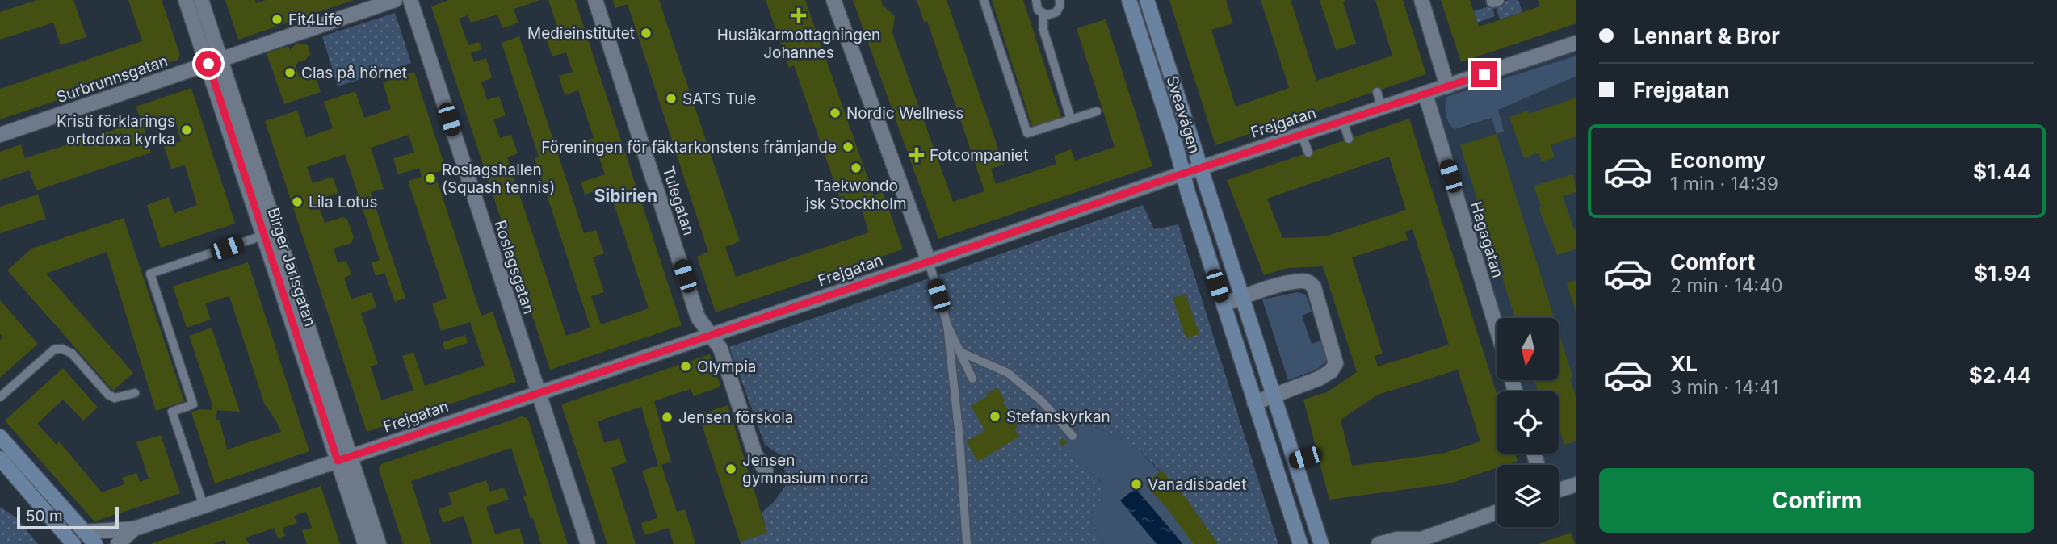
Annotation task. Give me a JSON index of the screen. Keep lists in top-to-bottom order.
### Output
{
  "streets": {
    "main road": ["Sveavägen"],
    "street": [
      "Surbrunnsgatan",
      "Frejgatan",
      "Tulegatan",
      "Hagagatan",
      "Birger Jarlsgatan",
      "Roslagsgatan"
    ]
  },
  "crossings": [
    ["Surbrunnsgatan", "Birger Jarlsgatan"],
    ["Sveavägen", "Frejgatan"],
    ["Frejgatan", "Tulegatan"],
    ["Frejgatan", "Hagagatan"],
    ["Frejgatan", "Birger Jarlsgatan"],
    ["Frejgatan", "Roslagsgatan"]
  ],
  "districts": ["Sibirien"],
  "places": {
    "health": ["Husläkarmottagningen Johannes", "Fotcompaniet"],
    "other": [
      "Fit4Life",
      "Medieinstitutet",
      "Clas på hörnet",
      "SATS Tule",
      "Nordic Wellness",
      "Kristi förklarings ortodoxa kyrka",
      "Föreningen för fäktarkonstens främjande",
      "Taekwondo jsk Stockholm",
      "Roslagshallen (Squash tennis)",
      "Lila Lotus",
      "Olympia",
      "Stefanskyrkan",
      "Jensen förskola",
      "Jensen gymnasium norra",
      "Vanadisbadet"
    ]
  },
  "scale_bar": "50 m",
  "north": "bottom",
  "page": {
    "banner": ["Lennart & Bror", "Frejgatan"],
    "list": [
      {
        "name": "Economy",
        "note": "1 min · 14:39",
        "value": "$1.44"
      },
      {
        "name": "Comfort",
        "note": "2 min · 14:40",
        "value": "$1.94"
      },
      {
        "name": "XL",
        "note": "3 min · 14:41",
        "value": "$2.44"
      }
    ],
    "buttons": "Confirm",
    "scale": "50 m"
  }
}
